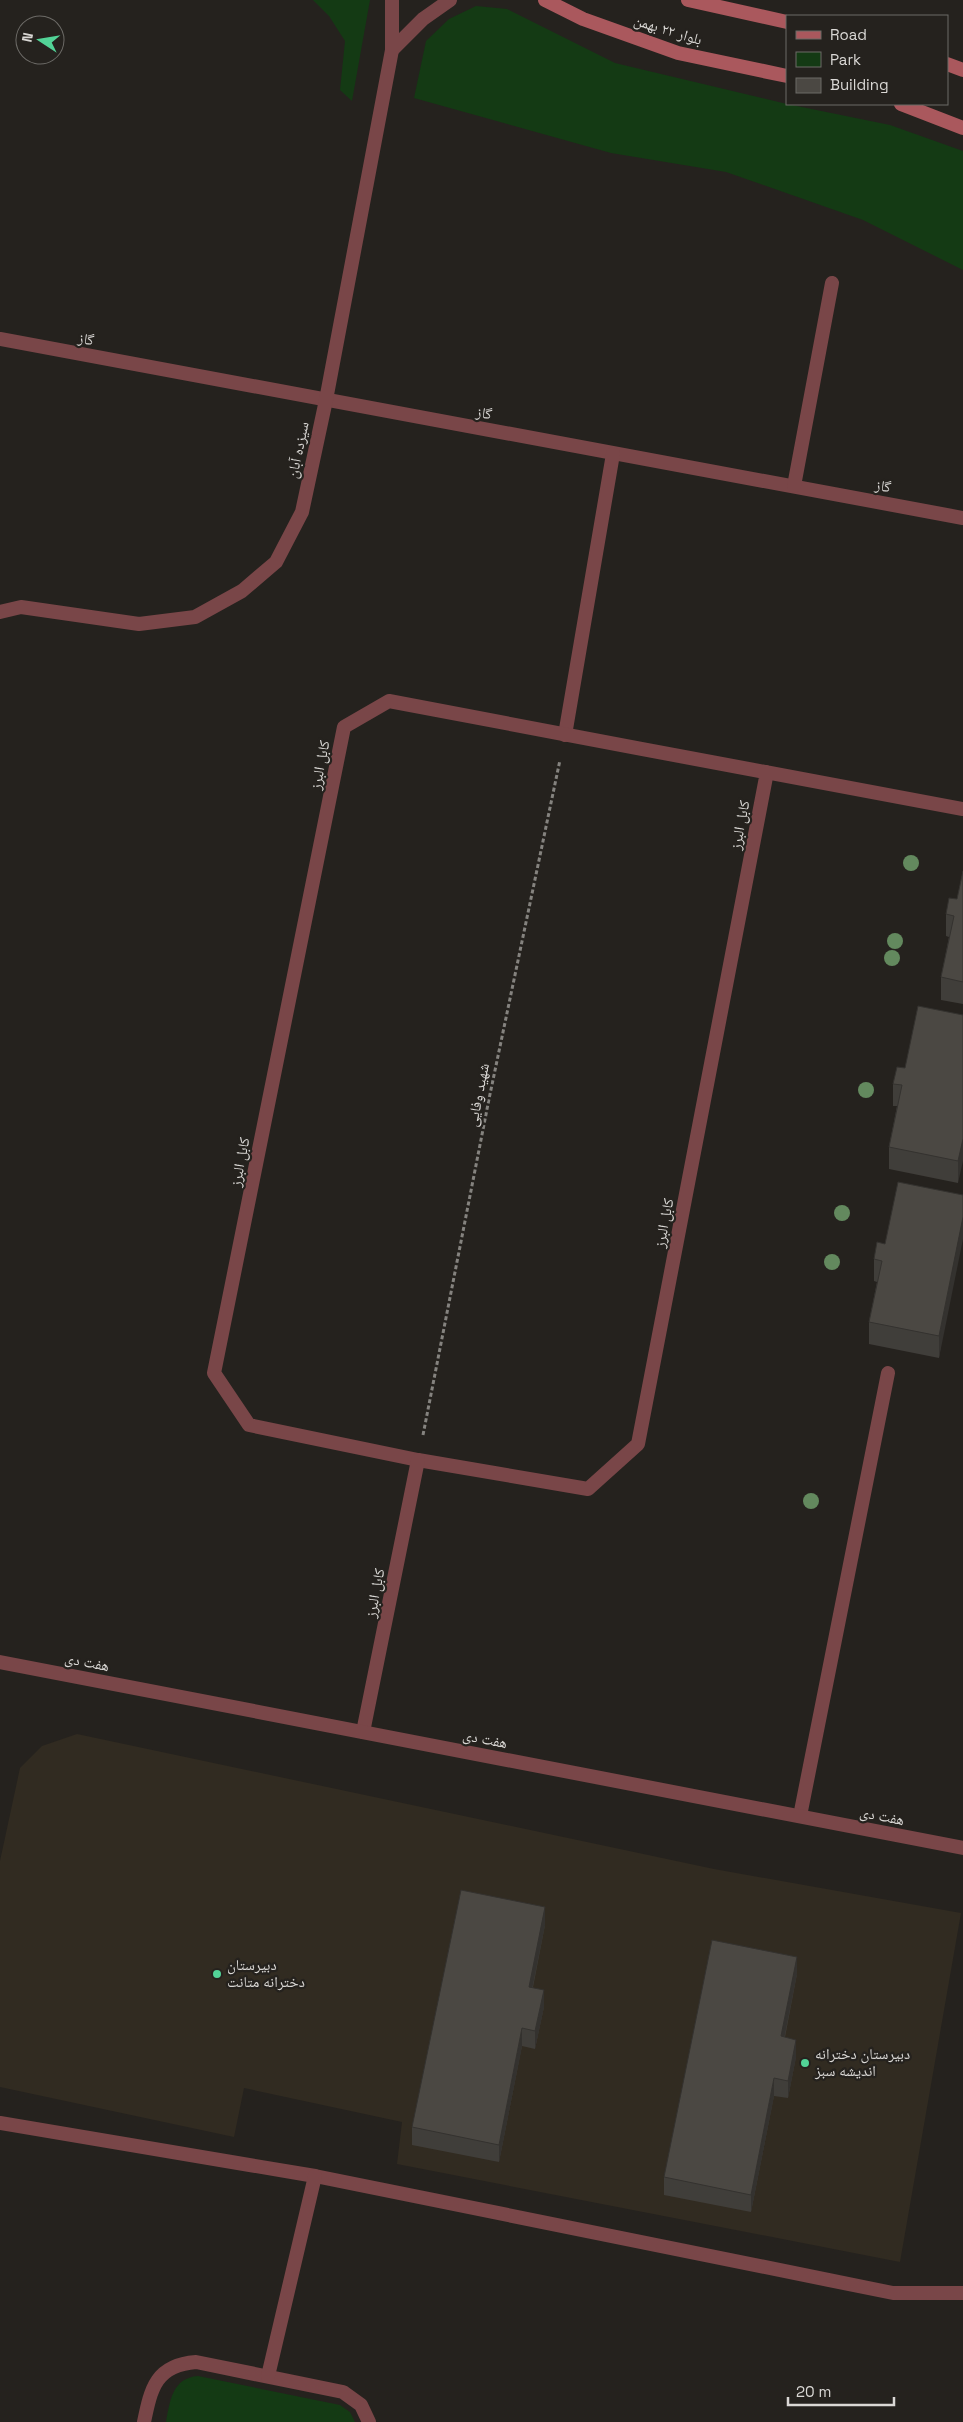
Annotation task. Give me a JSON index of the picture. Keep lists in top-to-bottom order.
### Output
{
  "streets": {
    "main road": ["بلوار ۲۲ بهمن"],
    "street": [
      "گاز",
      "سیزده آبان",
      "کابل البرز",
      "هفت دی"
    ],
    "path": ["شهید وفایی"]
  },
  "crossings": [
    ["گاز", "سیزده آبان"],
    ["کابل البرز", "شهید وفایی"],
    ["کابل البرز", "هفت دی"]
  ],
  "places": ["دبیرستان دخترانه متانت", "دبیرستان دخترانه اندیشه سبز"],
  "legend": ["Road", "Park", "Building"],
  "scale_bar": "20 m",
  "north": "left"
}
